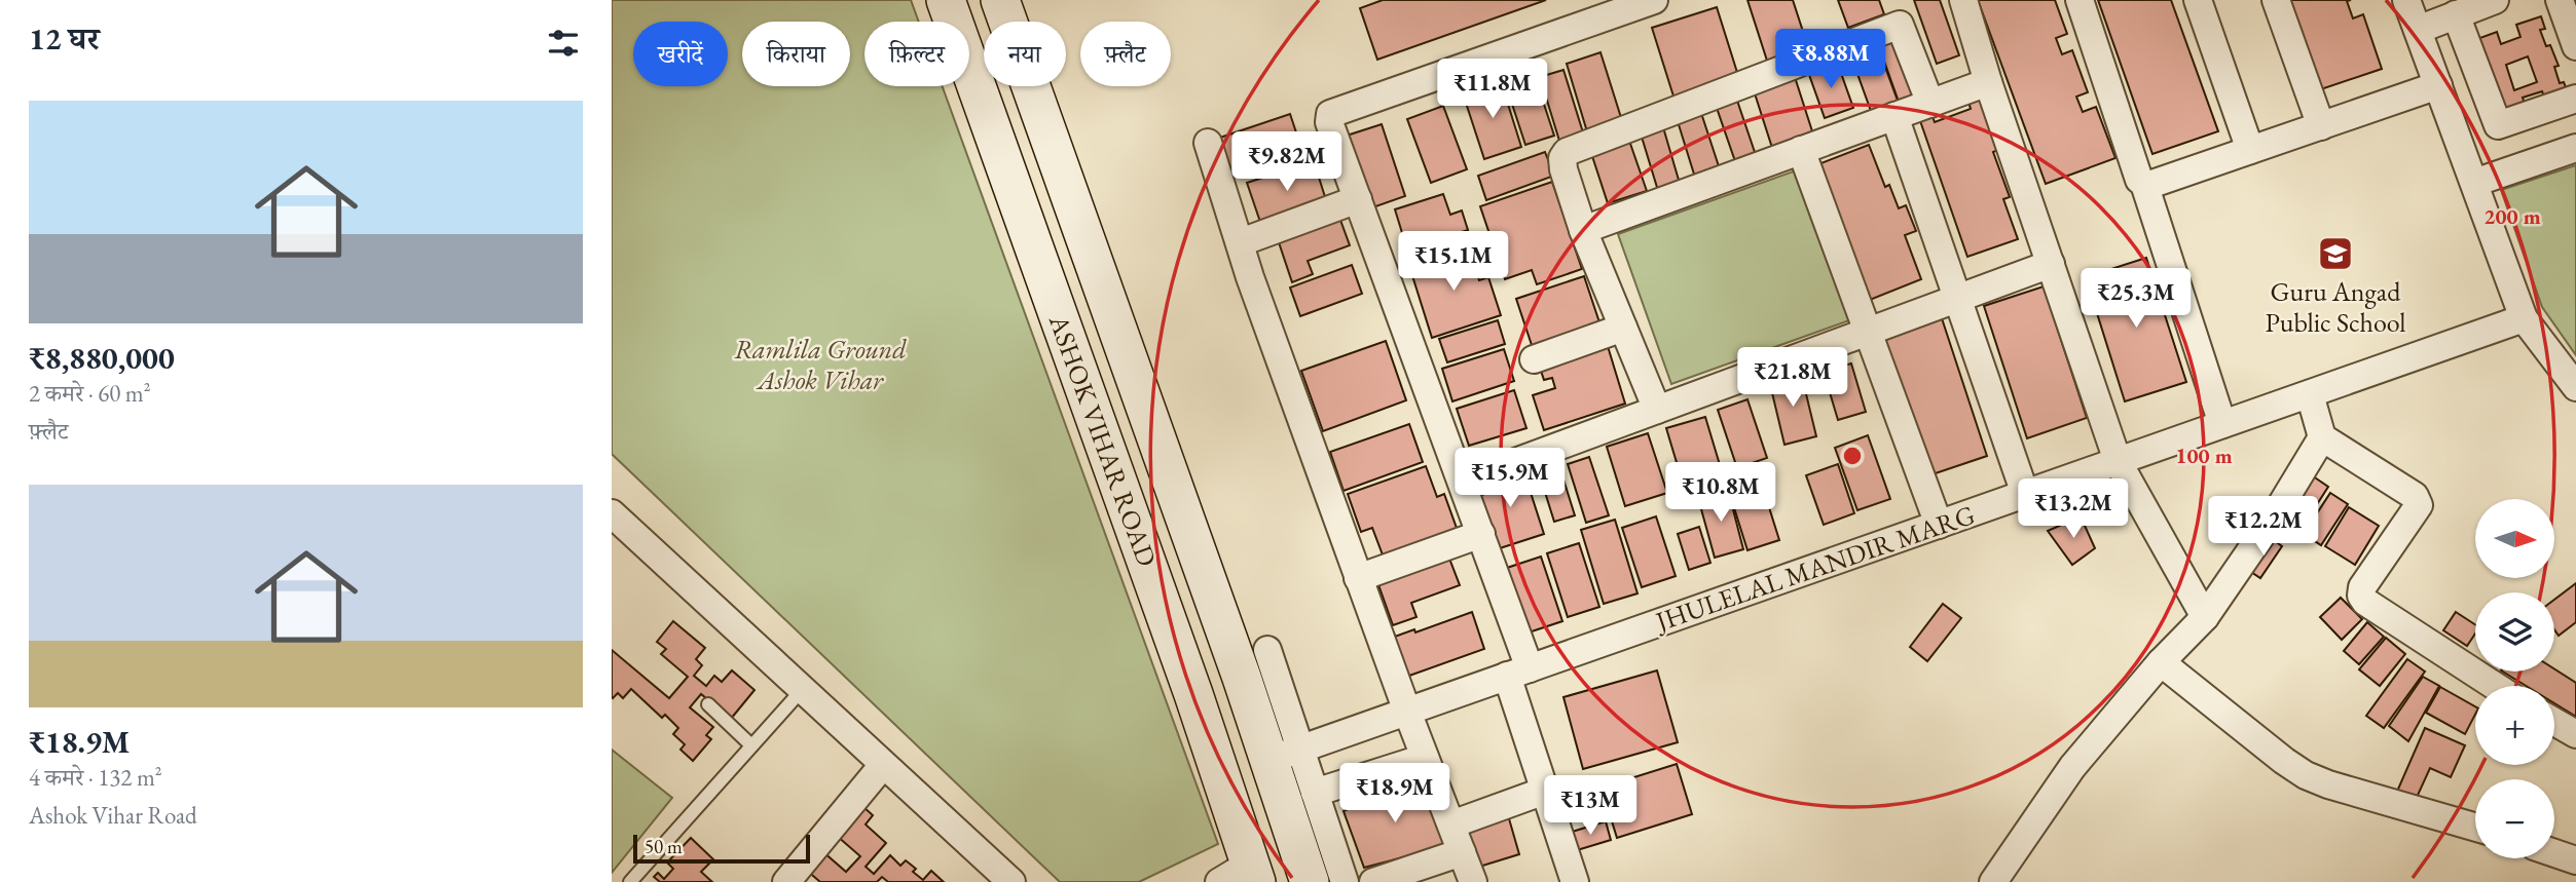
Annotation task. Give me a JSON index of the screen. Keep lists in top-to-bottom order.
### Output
{
  "streets": {
    "main road": ["ASHOK VIHAR ROAD"],
    "street": ["JHULELAL MANDIR MARG"]
  },
  "crossings": [
    ["ASHOK VIHAR ROAD", "JHULELAL MANDIR MARG"]
  ],
  "parks": ["Ramlila Ground Ashok Vihar"],
  "places": {
    "school or university": ["Guru Angad Public School"]
  },
  "scale_bar": "50 m",
  "north": "right",
  "page": {
    "heading": "12 घर",
    "chip": [
      "खरीदें",
      "किराया",
      "फ़िल्टर",
      "नया",
      "फ़्लैट"
    ],
    "price": [
      "₹8.88M",
      "₹11.8M",
      "₹9.82M",
      "₹15.1M",
      "₹25.3M",
      "₹21.8M",
      "₹15.9M",
      "₹10.8M",
      "₹13.2M",
      "₹12.2M",
      "₹18.9M",
      "₹13M"
    ],
    "list": [
      {
        "name": "₹8,880,000",
        "note": "2 कमरे · 60 m² · फ़्लैट"
      },
      {
        "name": "₹18.9M",
        "note": "4 कमरे · 132 m² · Ashok Vihar Road"
      }
    ],
    "map_buttons": ["+", "−"],
    "scale": "50 m"
  },
  "rings": ["200 m", "100 m"]
}
